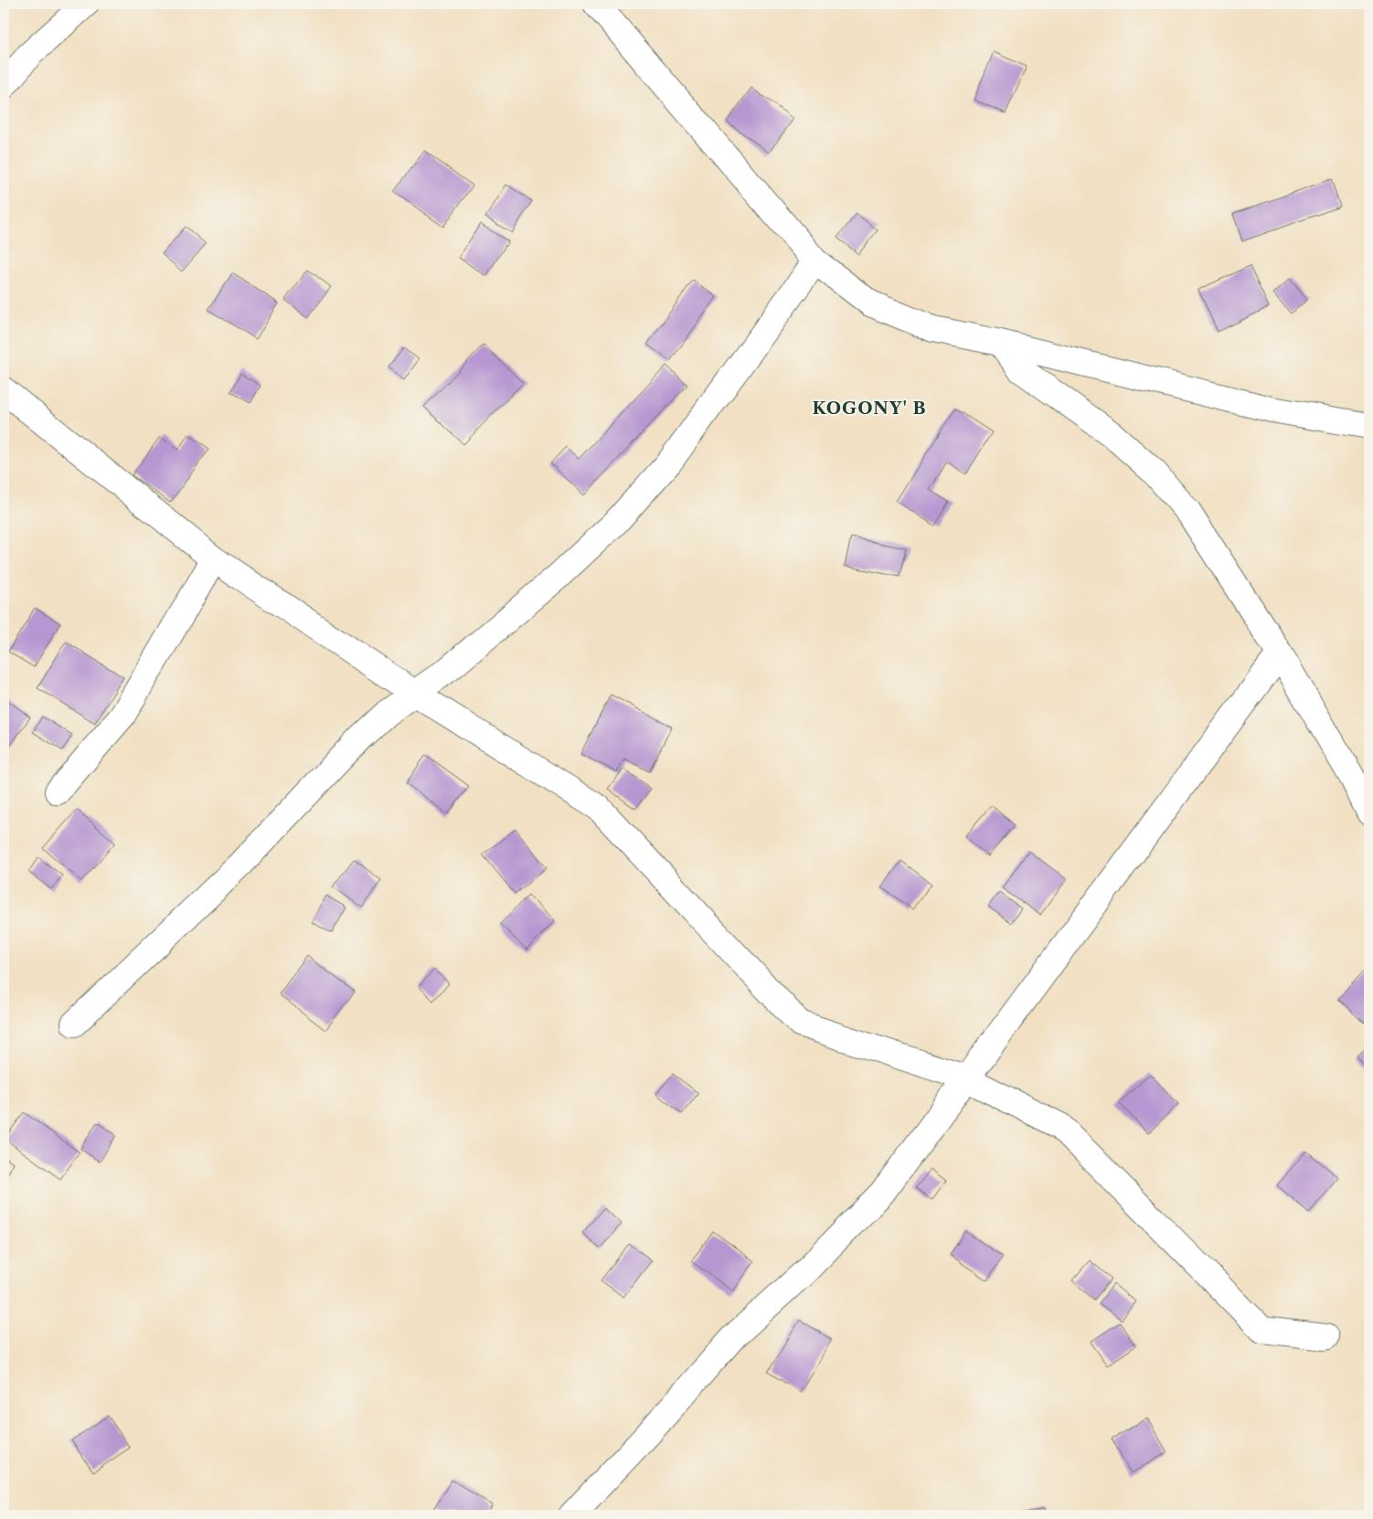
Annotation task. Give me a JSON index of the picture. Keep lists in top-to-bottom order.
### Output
{
  "districts": ["KOGONY' B"]
}
